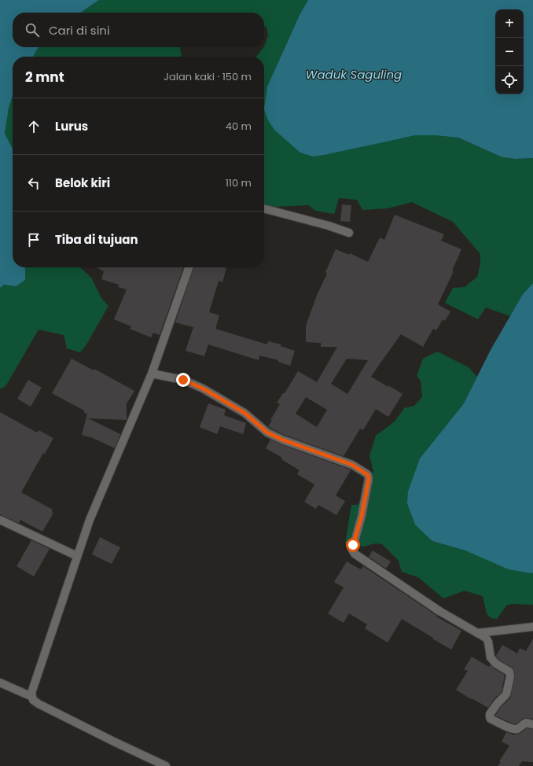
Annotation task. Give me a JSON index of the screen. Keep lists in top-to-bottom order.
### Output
{
  "water": ["Waduk Saguling"],
  "page": {
    "map_buttons": ["+", "−"],
    "search": "Cari di sini",
    "heading": ["2 mnt", "Jalan kaki · 150 m"],
    "list": [
      ["Lurus", "40 m"],
      ["Belok kiri", "110 m"],
      "Tiba di tujuan"
    ]
  }
}
